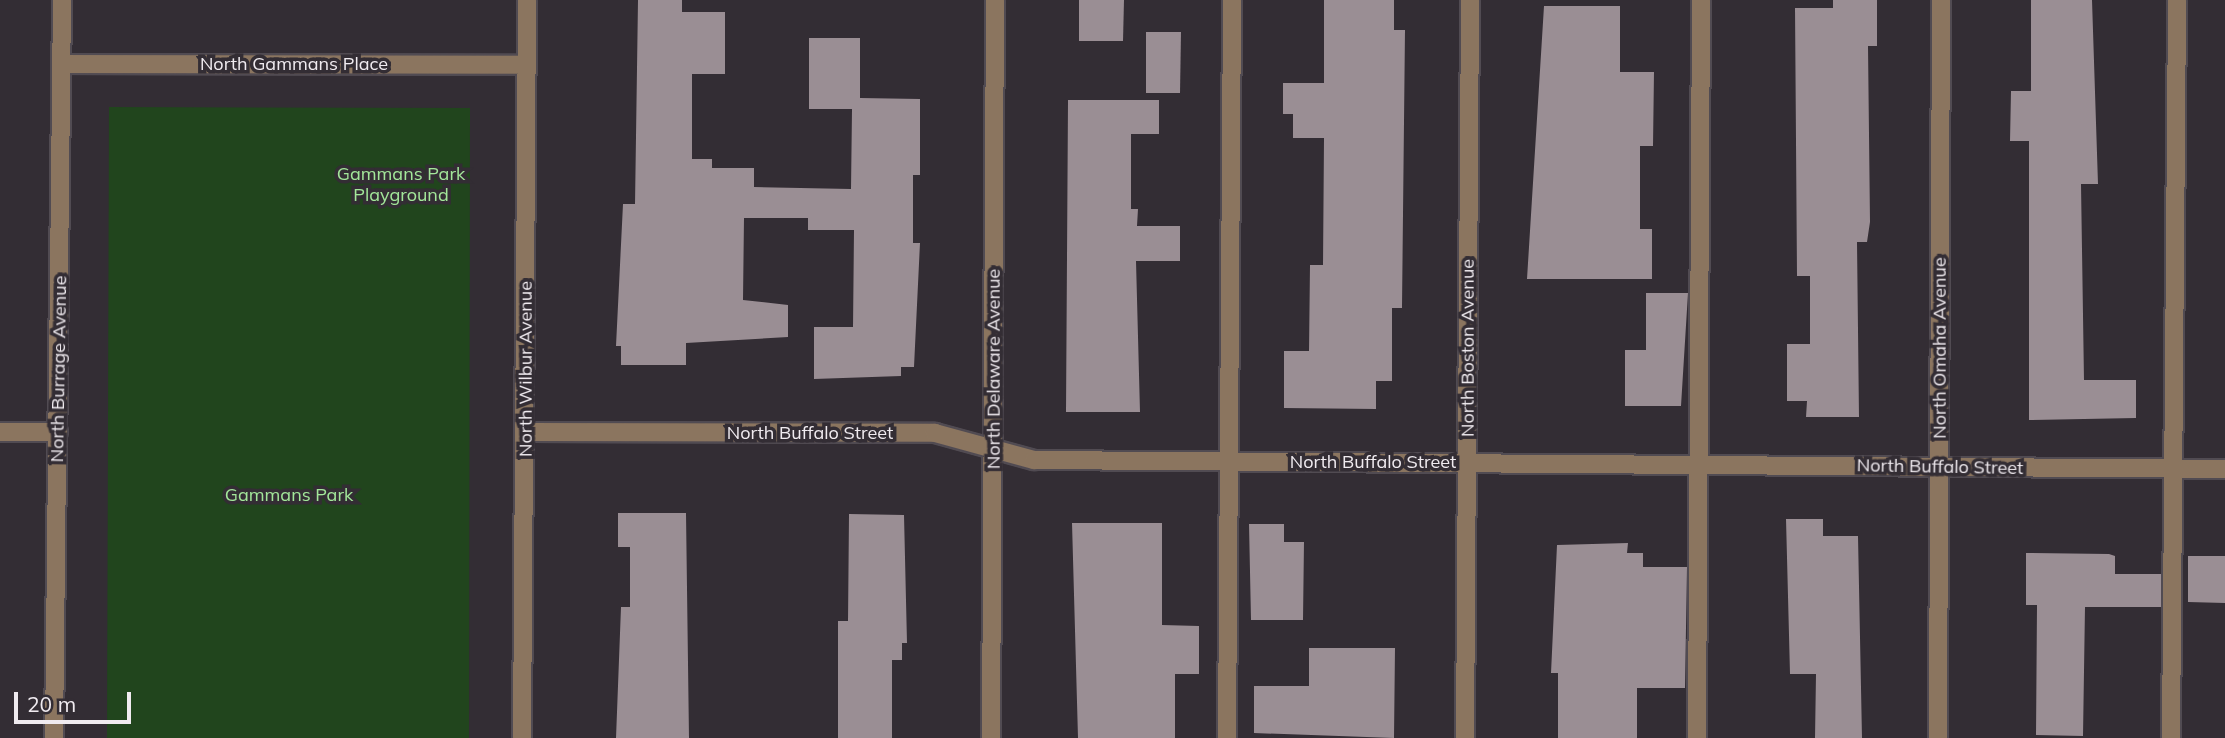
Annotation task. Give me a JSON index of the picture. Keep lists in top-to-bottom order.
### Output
{
  "streets": {
    "street": [
      "North Gammans Place",
      "North Boston Avenue",
      "North Omaha Avenue",
      "North Burrage Avenue",
      "North Wilbur Avenue",
      "North Delaware Avenue",
      "North Buffalo Street"
    ]
  },
  "crossings": [
    ["North Gammans Place", "North Burrage Avenue"],
    ["North Gammans Place", "North Wilbur Avenue"],
    ["North Boston Avenue", "North Buffalo Street"],
    ["North Omaha Avenue", "North Buffalo Street"],
    ["North Wilbur Avenue", "North Buffalo Street"],
    ["North Delaware Avenue", "North Buffalo Street"]
  ],
  "parks": ["Gammans Park Playground", "Gammans Park"],
  "scale_bar": "20 m"
}
